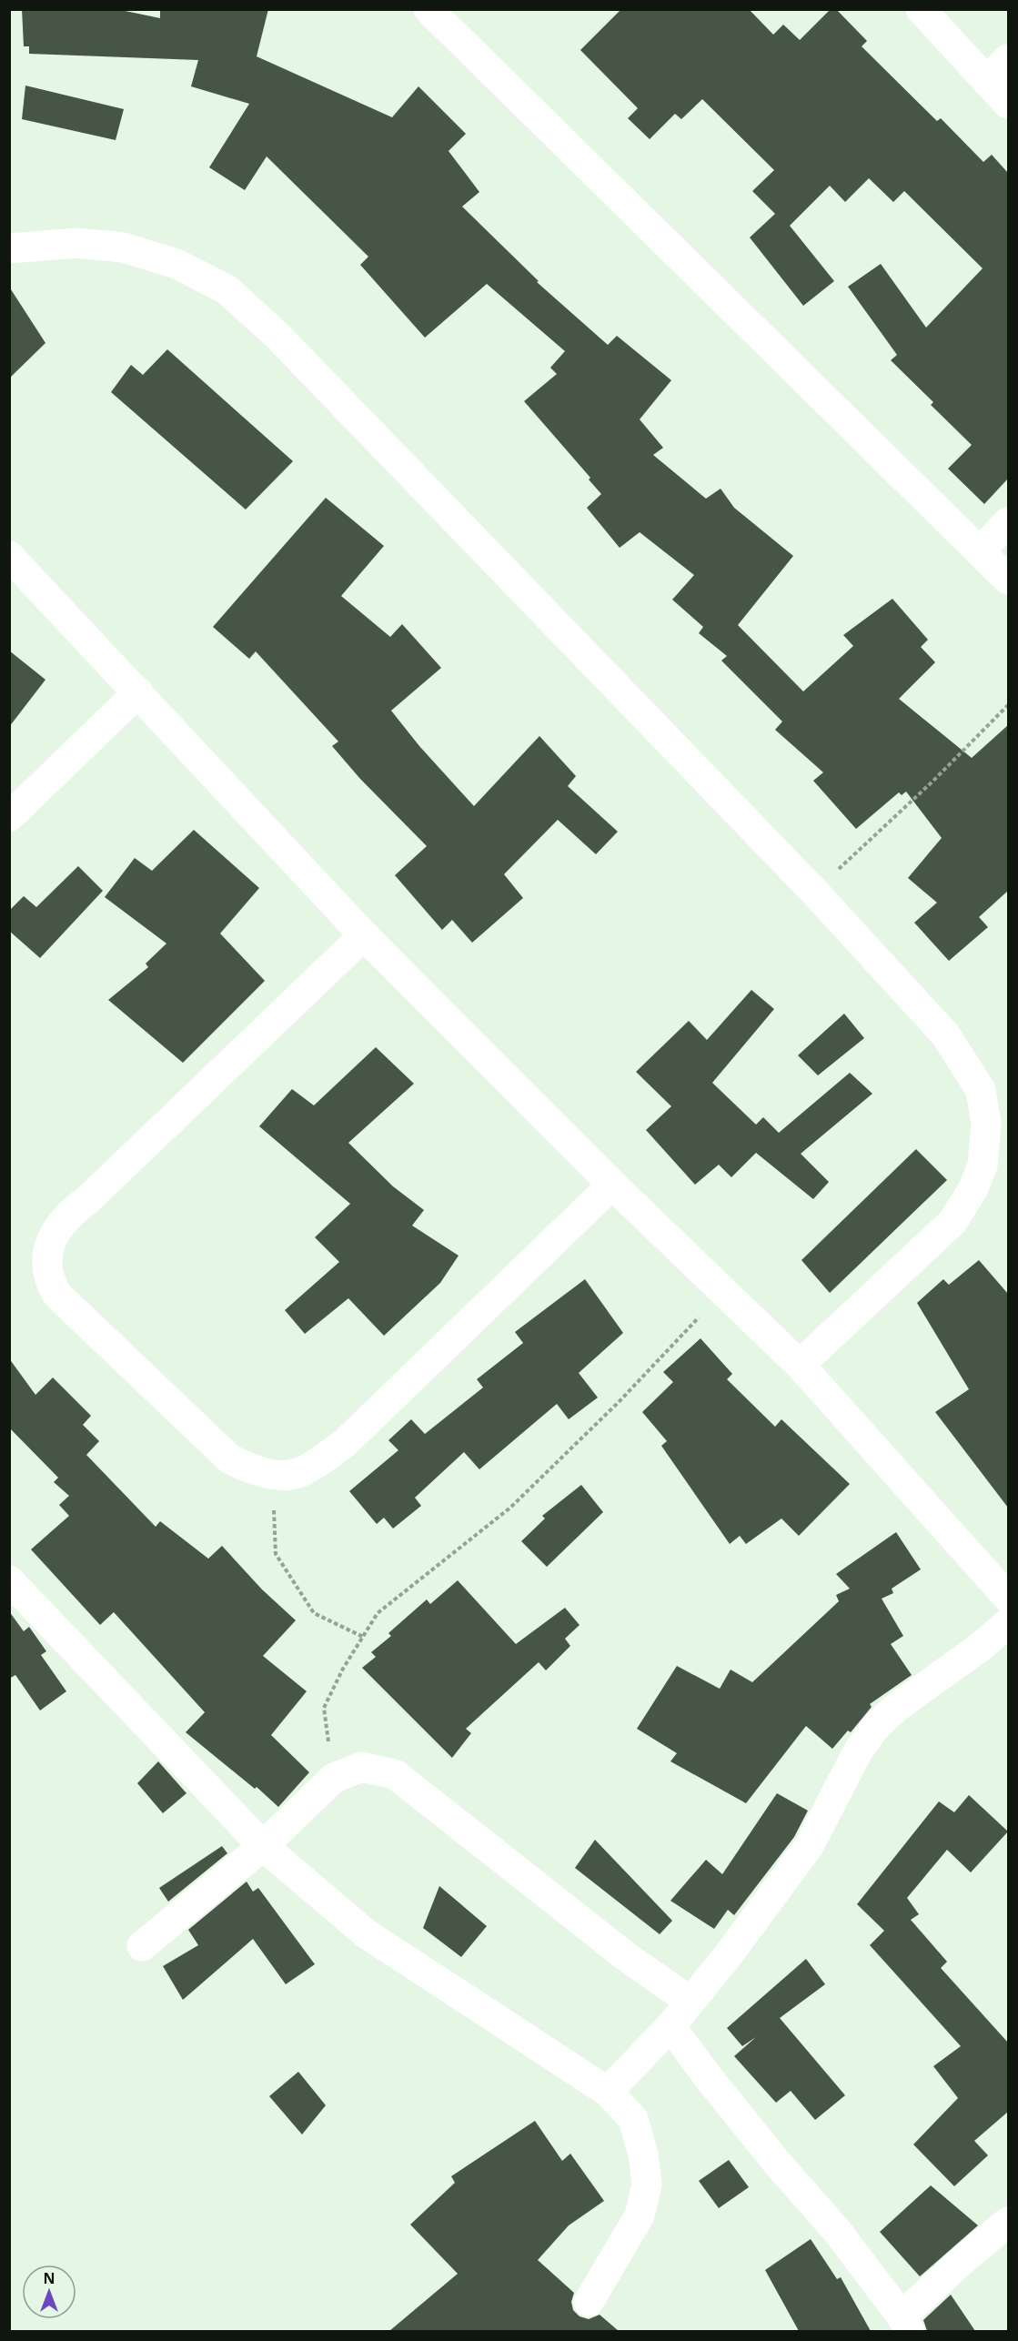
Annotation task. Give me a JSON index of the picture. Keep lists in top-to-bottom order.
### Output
{
  "north": "top"
}
